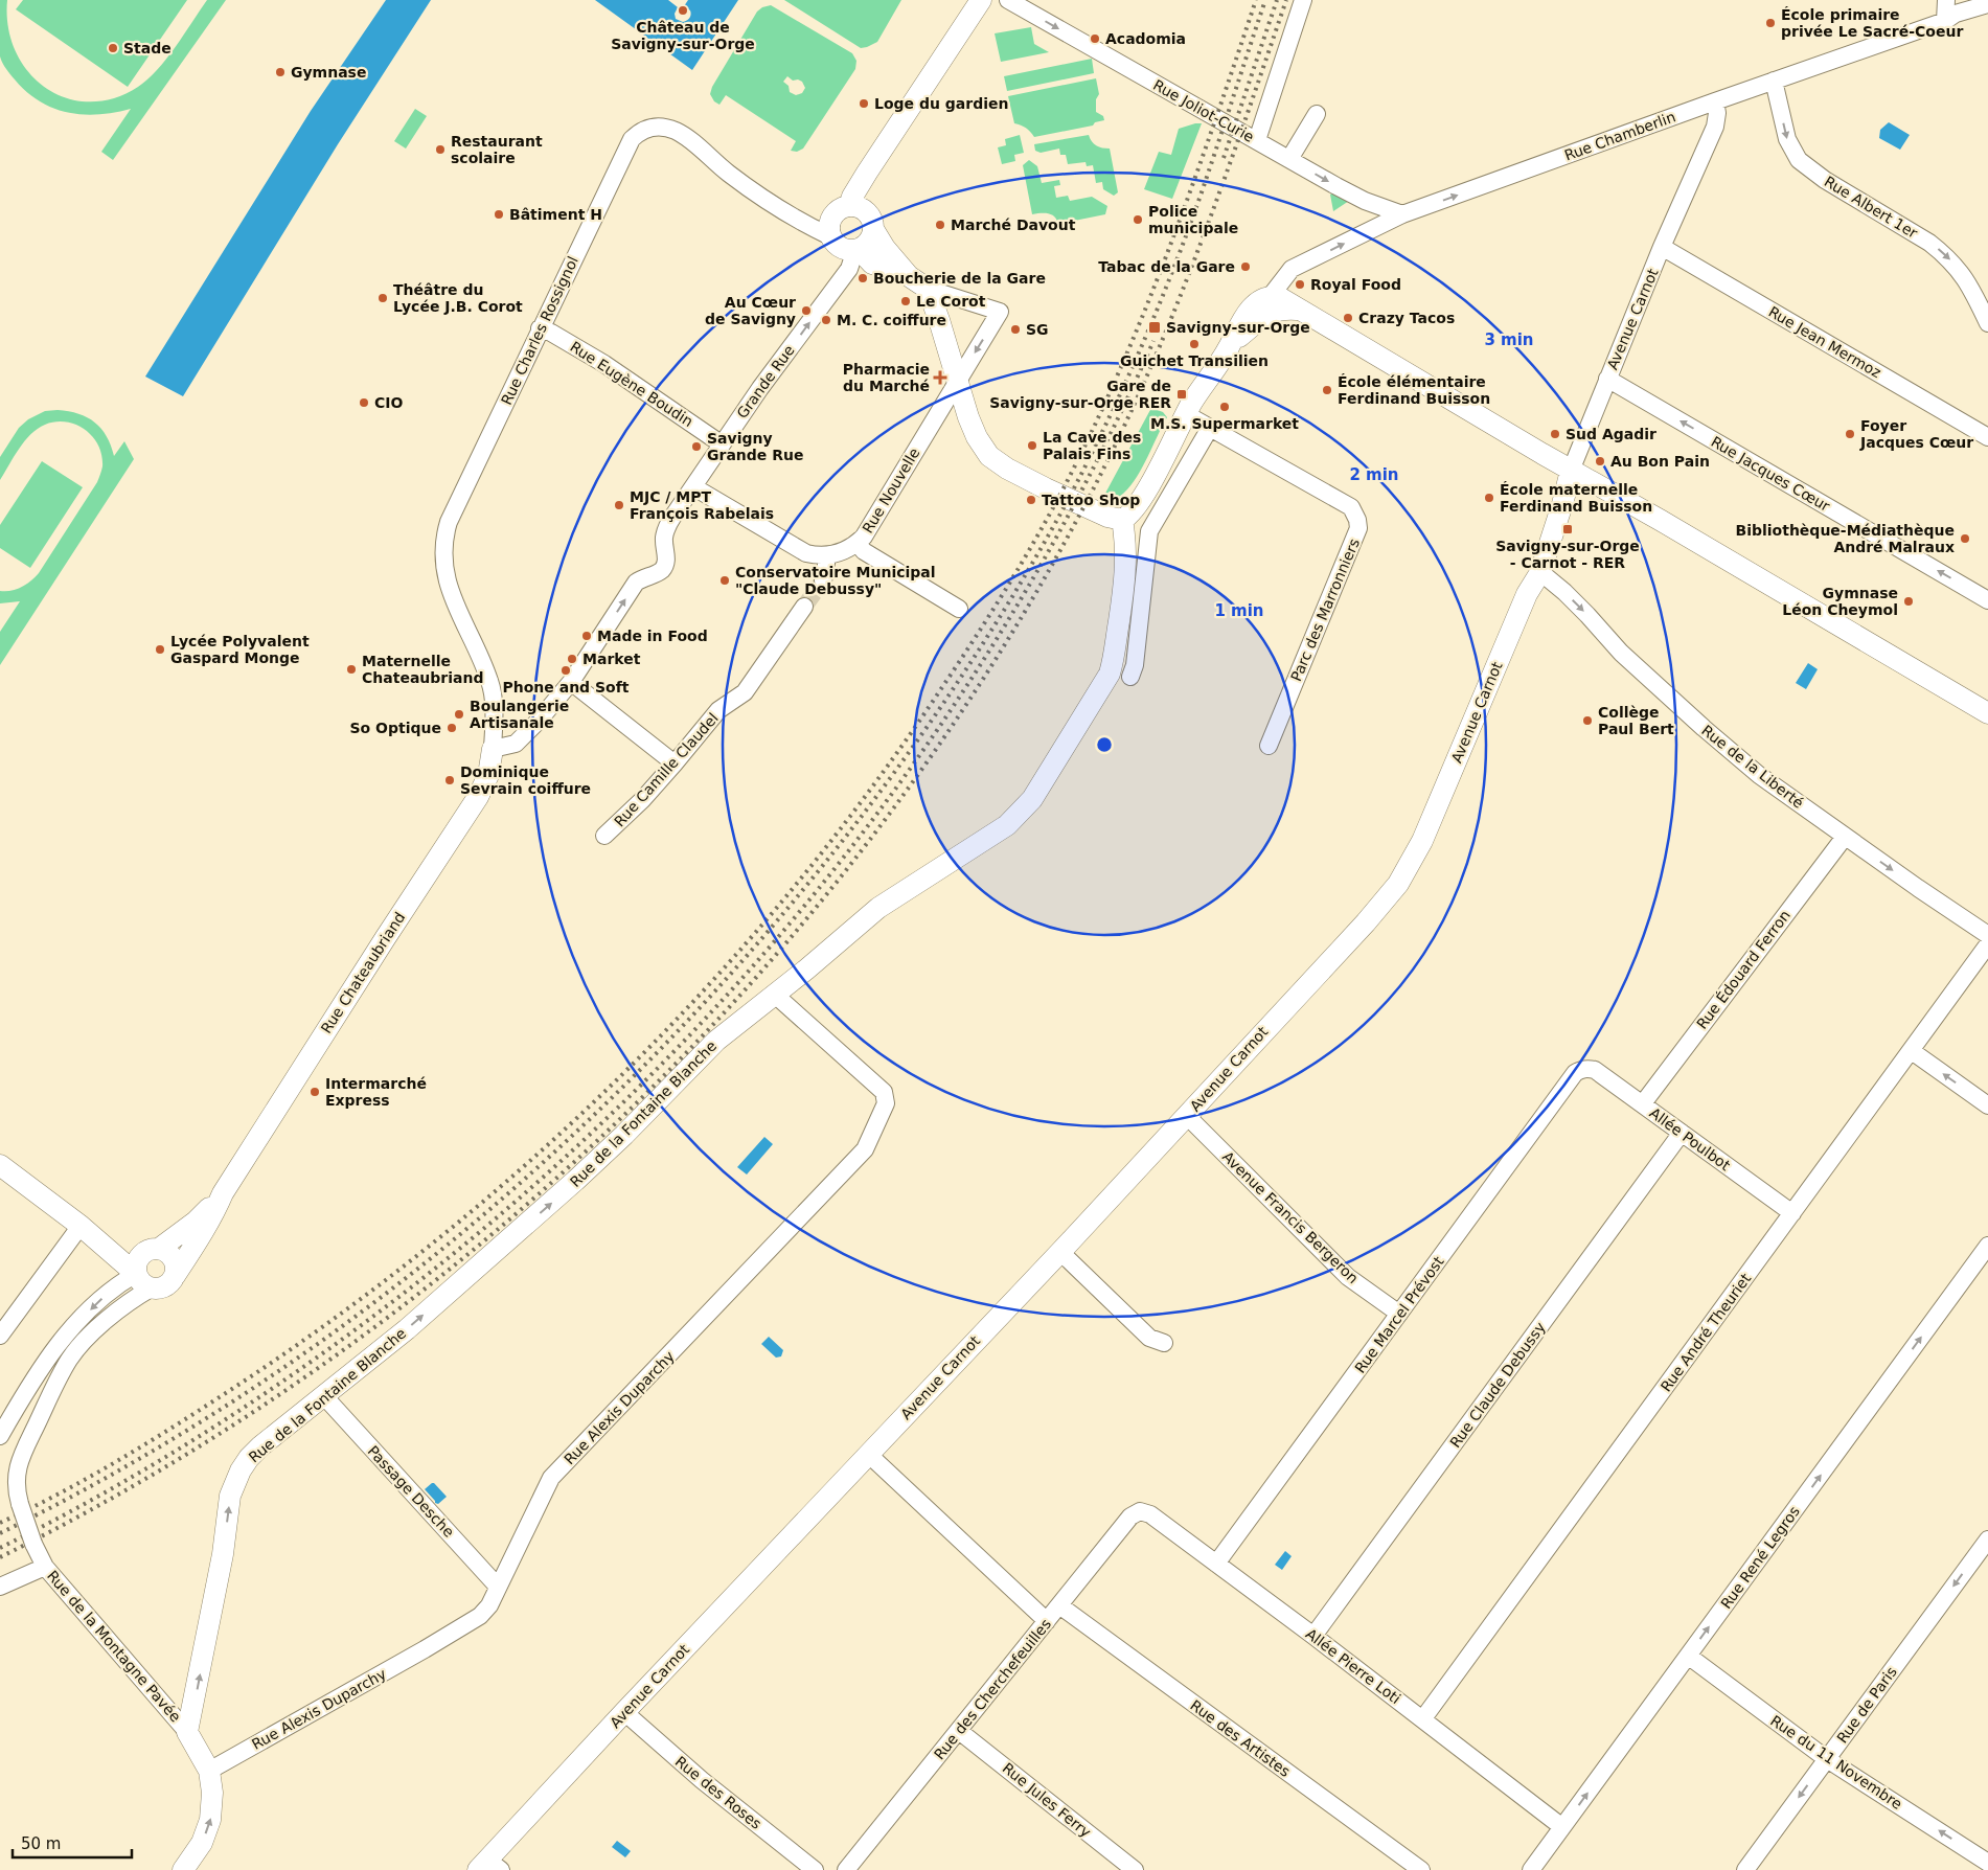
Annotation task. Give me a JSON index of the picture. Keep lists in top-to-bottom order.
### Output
{
  "streets": {
    "street": [
      "Rue Joliot-Curie",
      "Rue Chamberlin",
      "Rue Albert 1er",
      "Avenue Carnot",
      "Rue Charles Rossignol",
      "Rue Jean Mermoz",
      "Grande Rue",
      "Rue Eugène Boudin",
      "Rue Jacques Cœur",
      "Rue Nouvelle",
      "Parc des Marronniers",
      "Rue de la Liberté",
      "Rue Camille Claudel",
      "Rue Édouard Ferron",
      "Rue Chateaubriand",
      "Rue de la Fontaine Blanche",
      "Allée Poulbot",
      "Avenue Francis Bergeron",
      "Rue Marcel Prévost",
      "Rue André Theuriet",
      "Rue Claude Debussy",
      "Rue Alexis Duparchy",
      "Passage Desche",
      "Rue René Legros",
      "Rue de la Montagne Pavée",
      "Allée Pierre Loti",
      "Rue des Cherchefeuilles",
      "Rue de Paris",
      "Rue des Artistes",
      "Rue du 11 Novembre",
      "Rue des Roses",
      "Rue Jules Ferry"
    ]
  },
  "crossings": [
    ["Rue Joliot-Curie", "Rue Chamberlin"],
    ["Rue Chamberlin", "Rue Albert 1er"],
    ["Rue Chamberlin", "Avenue Carnot"],
    ["Avenue Carnot", "Rue Jean Mermoz"],
    ["Avenue Carnot", "Rue Jacques Cœur"],
    ["Avenue Carnot", "Rue de la Liberté"],
    ["Avenue Carnot", "Avenue Francis Bergeron"],
    ["Avenue Carnot", "Rue des Roses"],
    ["Rue Charles Rossignol", "Grande Rue"],
    ["Rue Charles Rossignol", "Rue Eugène Boudin"],
    ["Rue Charles Rossignol", "Rue Nouvelle"],
    ["Rue Charles Rossignol", "Rue Chateaubriand"],
    ["Grande Rue", "Rue Eugène Boudin"],
    ["Grande Rue", "Rue Chateaubriand"],
    ["Rue de la Liberté", "Rue Édouard Ferron"],
    ["Rue Édouard Ferron", "Allée Poulbot"],
    ["Rue Chateaubriand", "Rue de la Montagne Pavée"],
    ["Rue de la Fontaine Blanche", "Rue Alexis Duparchy"],
    ["Rue de la Fontaine Blanche", "Passage Desche"],
    ["Rue de la Fontaine Blanche", "Rue de la Montagne Pavée"],
    ["Allée Poulbot", "Rue Marcel Prévost"],
    ["Allée Poulbot", "Rue André Theuriet"],
    ["Allée Poulbot", "Rue Claude Debussy"],
    ["Avenue Francis Bergeron", "Rue Marcel Prévost"],
    ["Rue Marcel Prévost", "Allée Pierre Loti"],
    ["Rue André Theuriet", "Allée Pierre Loti"],
    ["Rue Claude Debussy", "Allée Pierre Loti"],
    ["Rue Alexis Duparchy", "Passage Desche"],
    ["Rue Alexis Duparchy", "Rue de la Montagne Pavée"],
    ["Rue René Legros", "Allée Pierre Loti"],
    ["Rue René Legros", "Rue du 11 Novembre"],
    ["Allée Pierre Loti", "Rue des Cherchefeuilles"],
    ["Rue des Cherchefeuilles", "Rue des Artistes"],
    ["Rue des Cherchefeuilles", "Rue Jules Ferry"],
    ["Rue de Paris", "Rue du 11 Novembre"]
  ],
  "one_way": [
    "Rue Joliot-Curie",
    "Rue Chamberlin",
    "Rue Albert 1er",
    "Grande Rue",
    "Rue de la Fontaine Blanche",
    "Rue René Legros",
    "Rue de Paris",
    "Rue du 11 Novembre"
  ],
  "places": {
    "other": [
      "Château de Savigny-sur-Orge",
      "École primaire privée Le Sacré-Coeur",
      "Acadomia",
      "Stade",
      "Gymnase",
      "Loge du gardien",
      "Restaurant scolaire",
      "Bâtiment H",
      "Police municipale",
      "Marché Davout",
      "Tabac de la Gare",
      "Boucherie de la Gare",
      "Royal Food",
      "Théâtre du Lycée J.B. Corot",
      "Le Corot",
      "Au Cœur de Savigny",
      "Crazy Tacos",
      "M. C. coiffure",
      "SG",
      "Guichet Transilien",
      "École élémentaire Ferdinand Buisson",
      "CIO",
      "M.S. Supermarket",
      "Sud Agadir",
      "Foyer Jacques Cœur",
      "La Cave des Palais Fins",
      "Savigny Grande Rue",
      "Au Bon Pain",
      "École maternelle Ferdinand Buisson",
      "Tattoo Shop",
      "MJC / MPT François Rabelais",
      "Bibliothèque-Médiathèque André Malraux",
      "Conservatoire Municipal \"Claude Debussy\"",
      "Gymnase Léon Cheymol",
      "Made in Food",
      "Lycée Polyvalent Gaspard Monge",
      "Market",
      "Maternelle Chateaubriand",
      "Phone and Soft",
      "Boulangerie Artisanale",
      "Collège Paul Bert",
      "So Optique",
      "Dominique Sevrain coiffure",
      "Intermarché Express"
    ],
    "transit": ["Savigny-sur-Orge", "Gare de Savigny-sur-Orge RER", "Savigny-sur-Orge - Carnot - RER"],
    "health": ["Pharmacie du Marché"]
  },
  "scale_bar": "50 m",
  "rings": ["3 min", "2 min", "1 min"]
}
